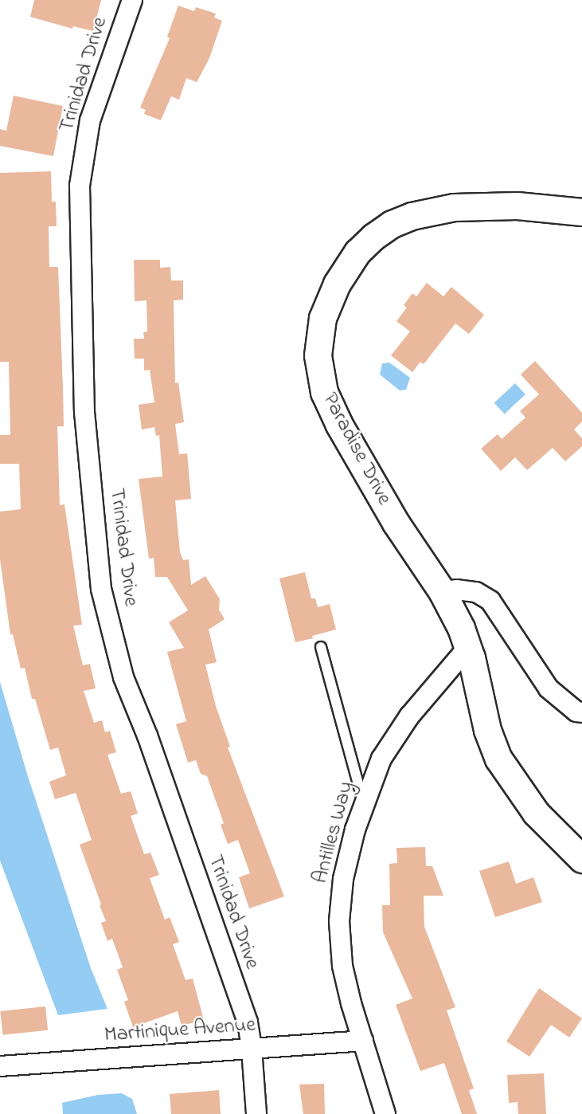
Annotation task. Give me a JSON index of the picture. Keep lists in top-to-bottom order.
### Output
{
  "streets": {
    "street": [
      "Trinidad Drive",
      "Paradise Drive",
      "Antilles Way",
      "Martinique Avenue"
    ]
  },
  "crossings": [
    ["Trinidad Drive", "Martinique Avenue"],
    ["Paradise Drive", "Antilles Way"],
    ["Antilles Way", "Martinique Avenue"]
  ]
}
